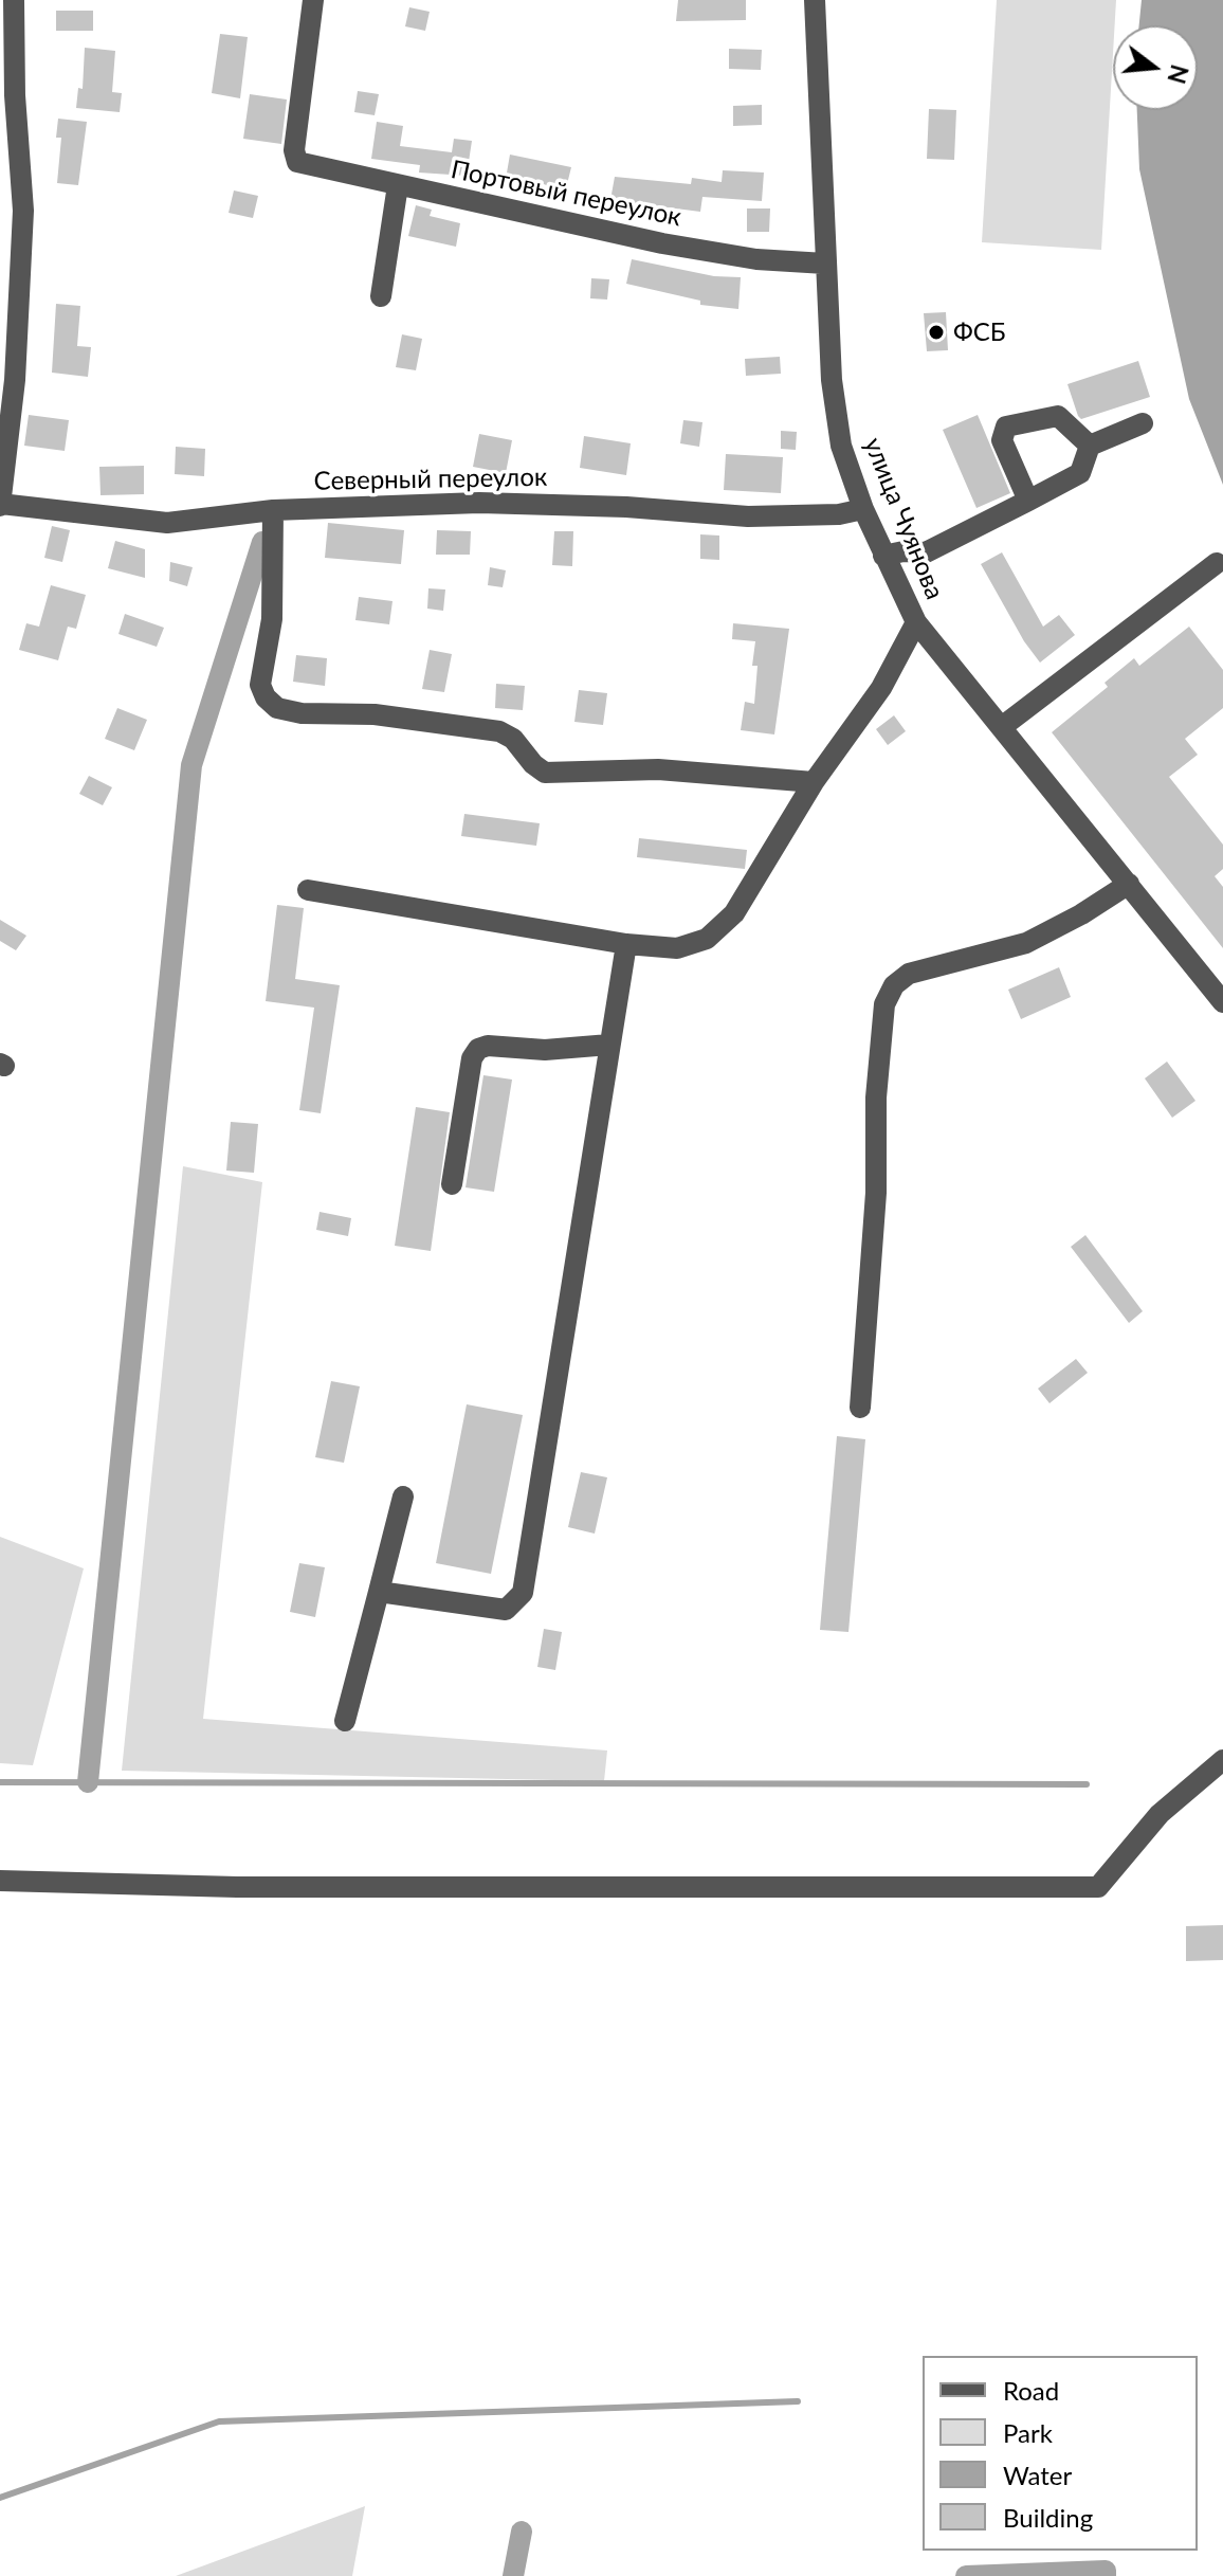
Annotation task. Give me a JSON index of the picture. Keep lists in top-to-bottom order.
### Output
{
  "streets": {
    "street": ["Портовый переулок", "Северный переулок", "улица Чуянова"]
  },
  "crossings": [
    ["Портовый переулок", "улица Чуянова"],
    ["Северный переулок", "улица Чуянова"]
  ],
  "places": ["ФСБ"],
  "legend": [
    "Road",
    "Park",
    "Water",
    "Building"
  ],
  "north": "right"
}
